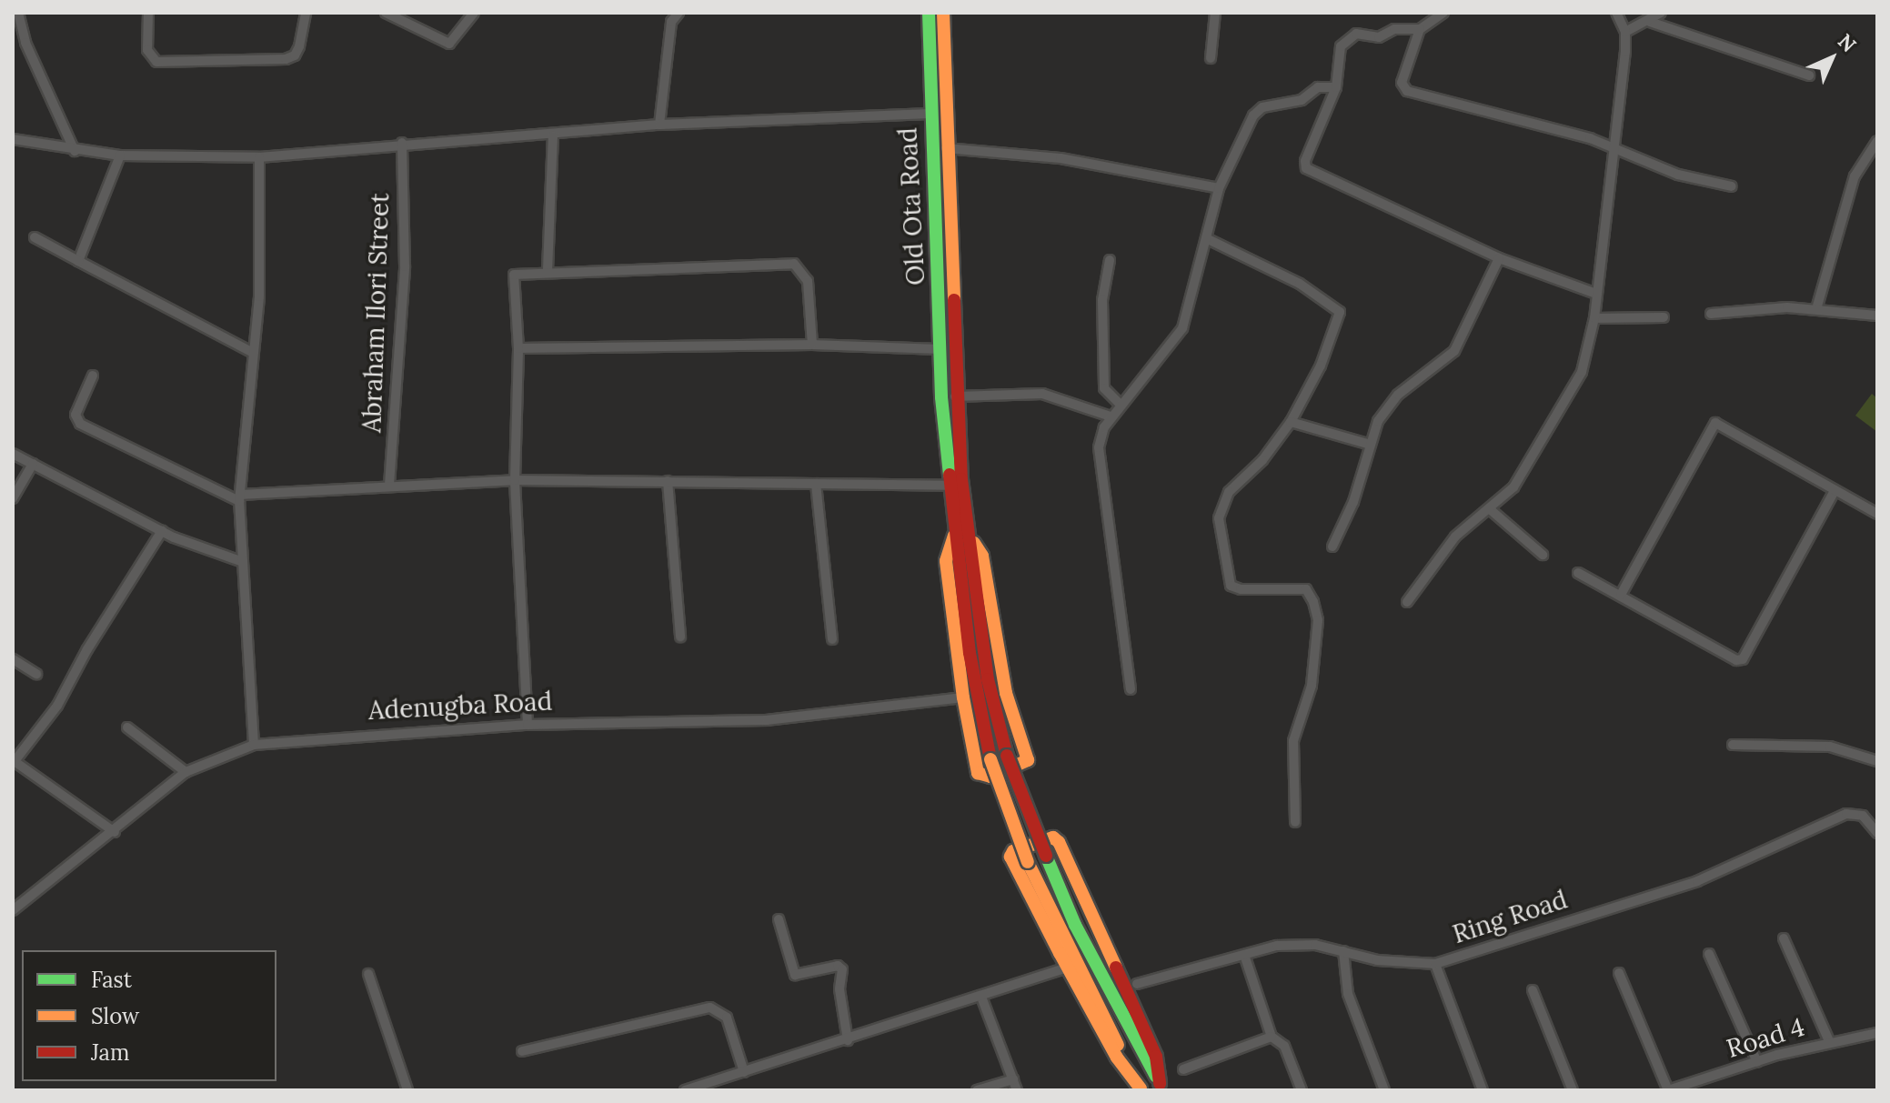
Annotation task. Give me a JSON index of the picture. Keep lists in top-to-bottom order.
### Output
{
  "streets": {
    "street": [
      "Old Ota Road",
      "Abraham Ilori Street",
      "Adenugba Road",
      "Ring Road",
      "Road 4"
    ]
  },
  "legend": ["Fast", "Slow", "Jam"],
  "north": "top right"
}
